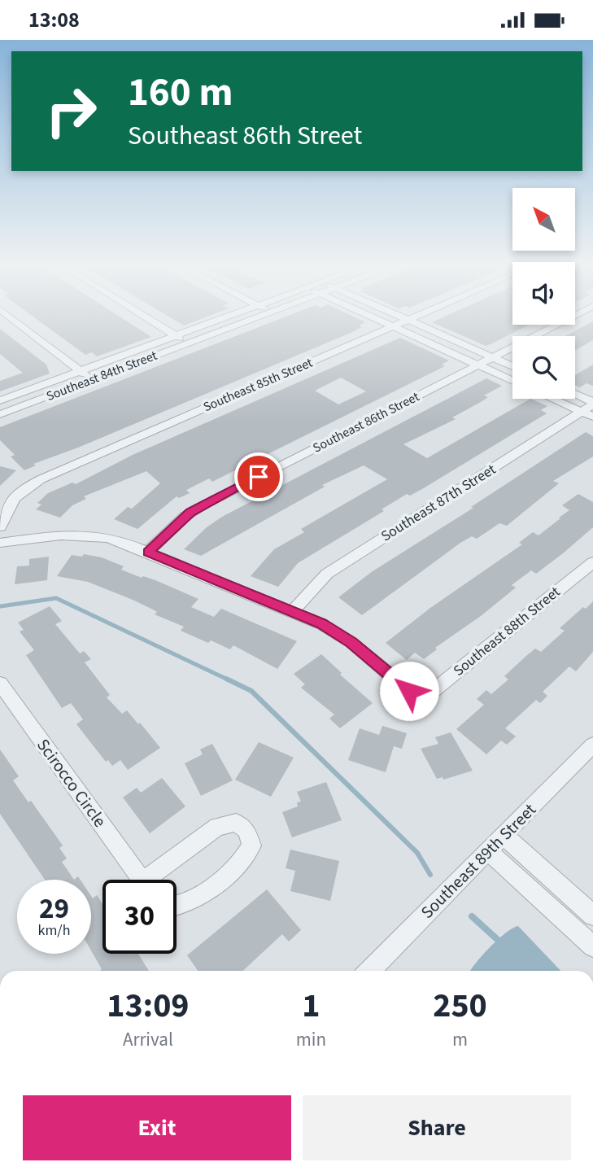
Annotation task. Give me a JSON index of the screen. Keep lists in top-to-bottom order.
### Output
{
  "streets": {
    "street": [
      "Southeast 84th Street",
      "Southeast 85th Street",
      "Southeast 86th Street",
      "Southeast 87th Street",
      "Southeast 88th Street",
      "Scirocco Circle",
      "Southeast 89th Street"
    ]
  },
  "crossings": [
    ["Southeast 87th Street", "Southeast 88th Street"]
  ],
  "north": "top left",
  "page": {
    "status": "13:08",
    "turn": ["160 m", "Southeast 86th Street"],
    "speed": "29 km/h",
    "limit": "30",
    "eta": [
      "13:09",
      "Arrival",
      "1",
      "min",
      "250",
      "m"
    ],
    "buttons": ["Exit", "Share"]
  }
}
